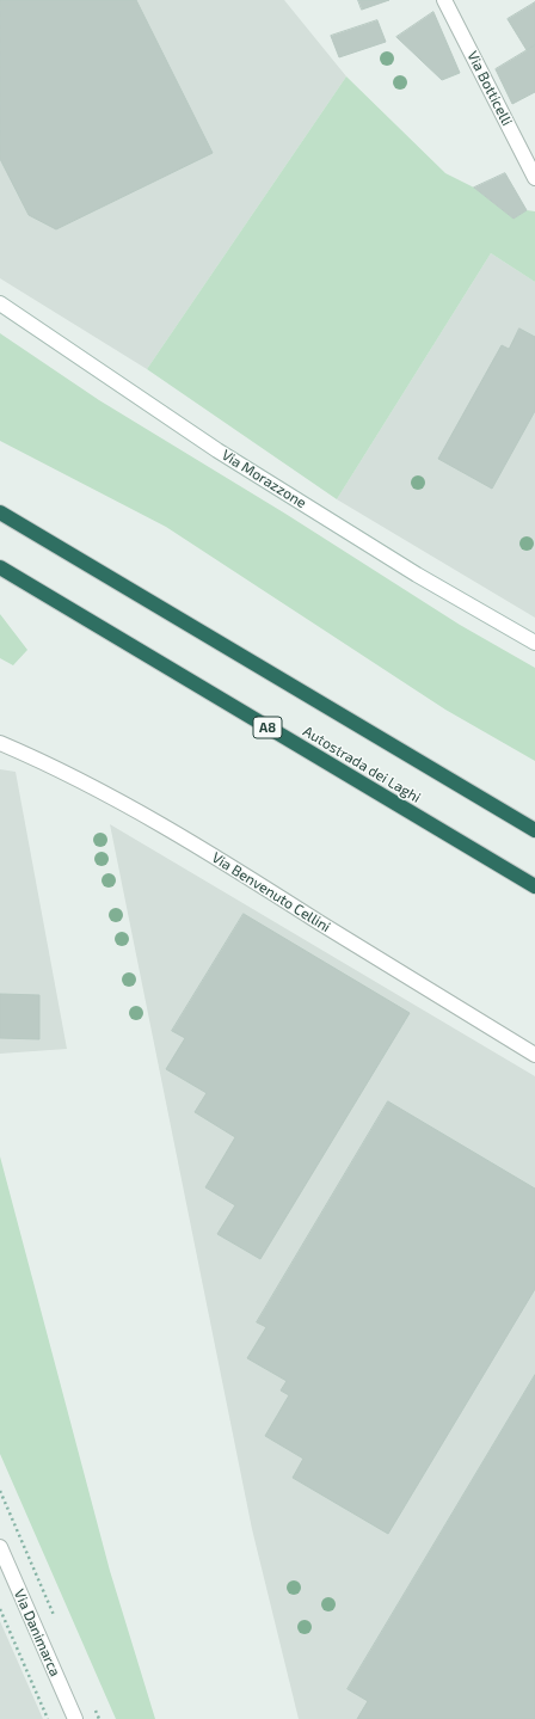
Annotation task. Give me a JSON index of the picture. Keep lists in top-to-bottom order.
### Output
{
  "streets": {
    "highway": ["A8", "Autostrada dei Laghi"],
    "street": [
      "Via Botticelli",
      "Via Morazzone",
      "Via Benvenuto Cellini",
      "Via Danimarca"
    ]
  }
}
